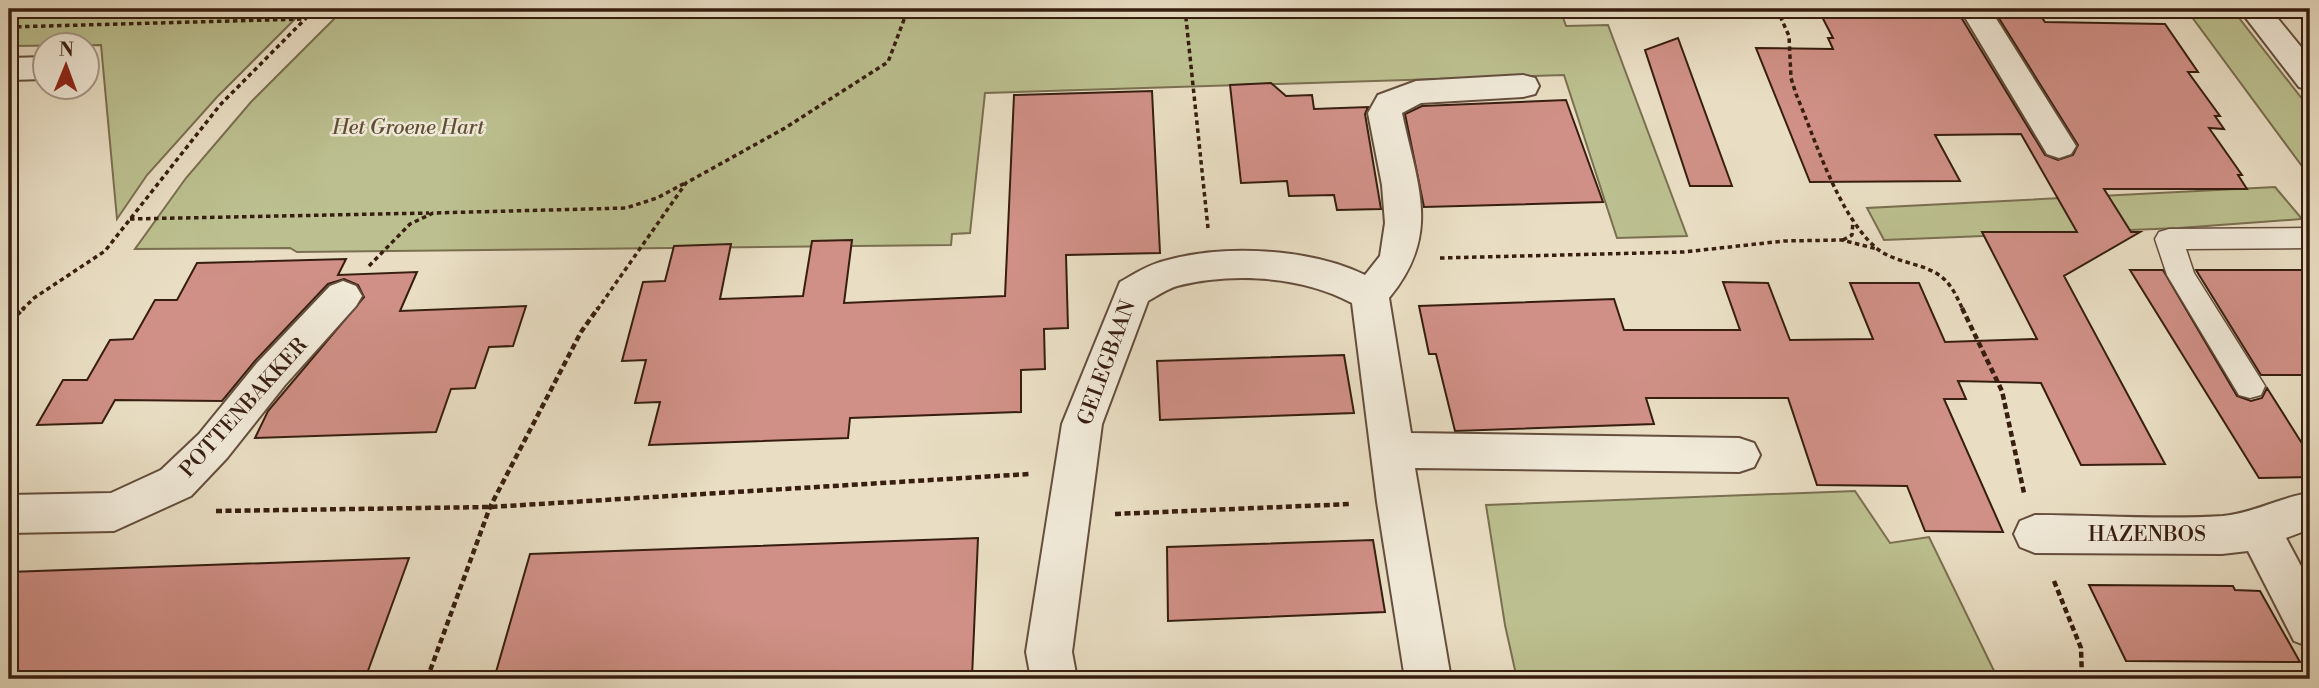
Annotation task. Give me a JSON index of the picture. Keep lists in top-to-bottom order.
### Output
{
  "streets": {
    "street": ["GELEGBAAN", "POTTENBAKKER", "HAZENBOS"]
  },
  "parks": ["Het Groene Hart"],
  "north": "top"
}
